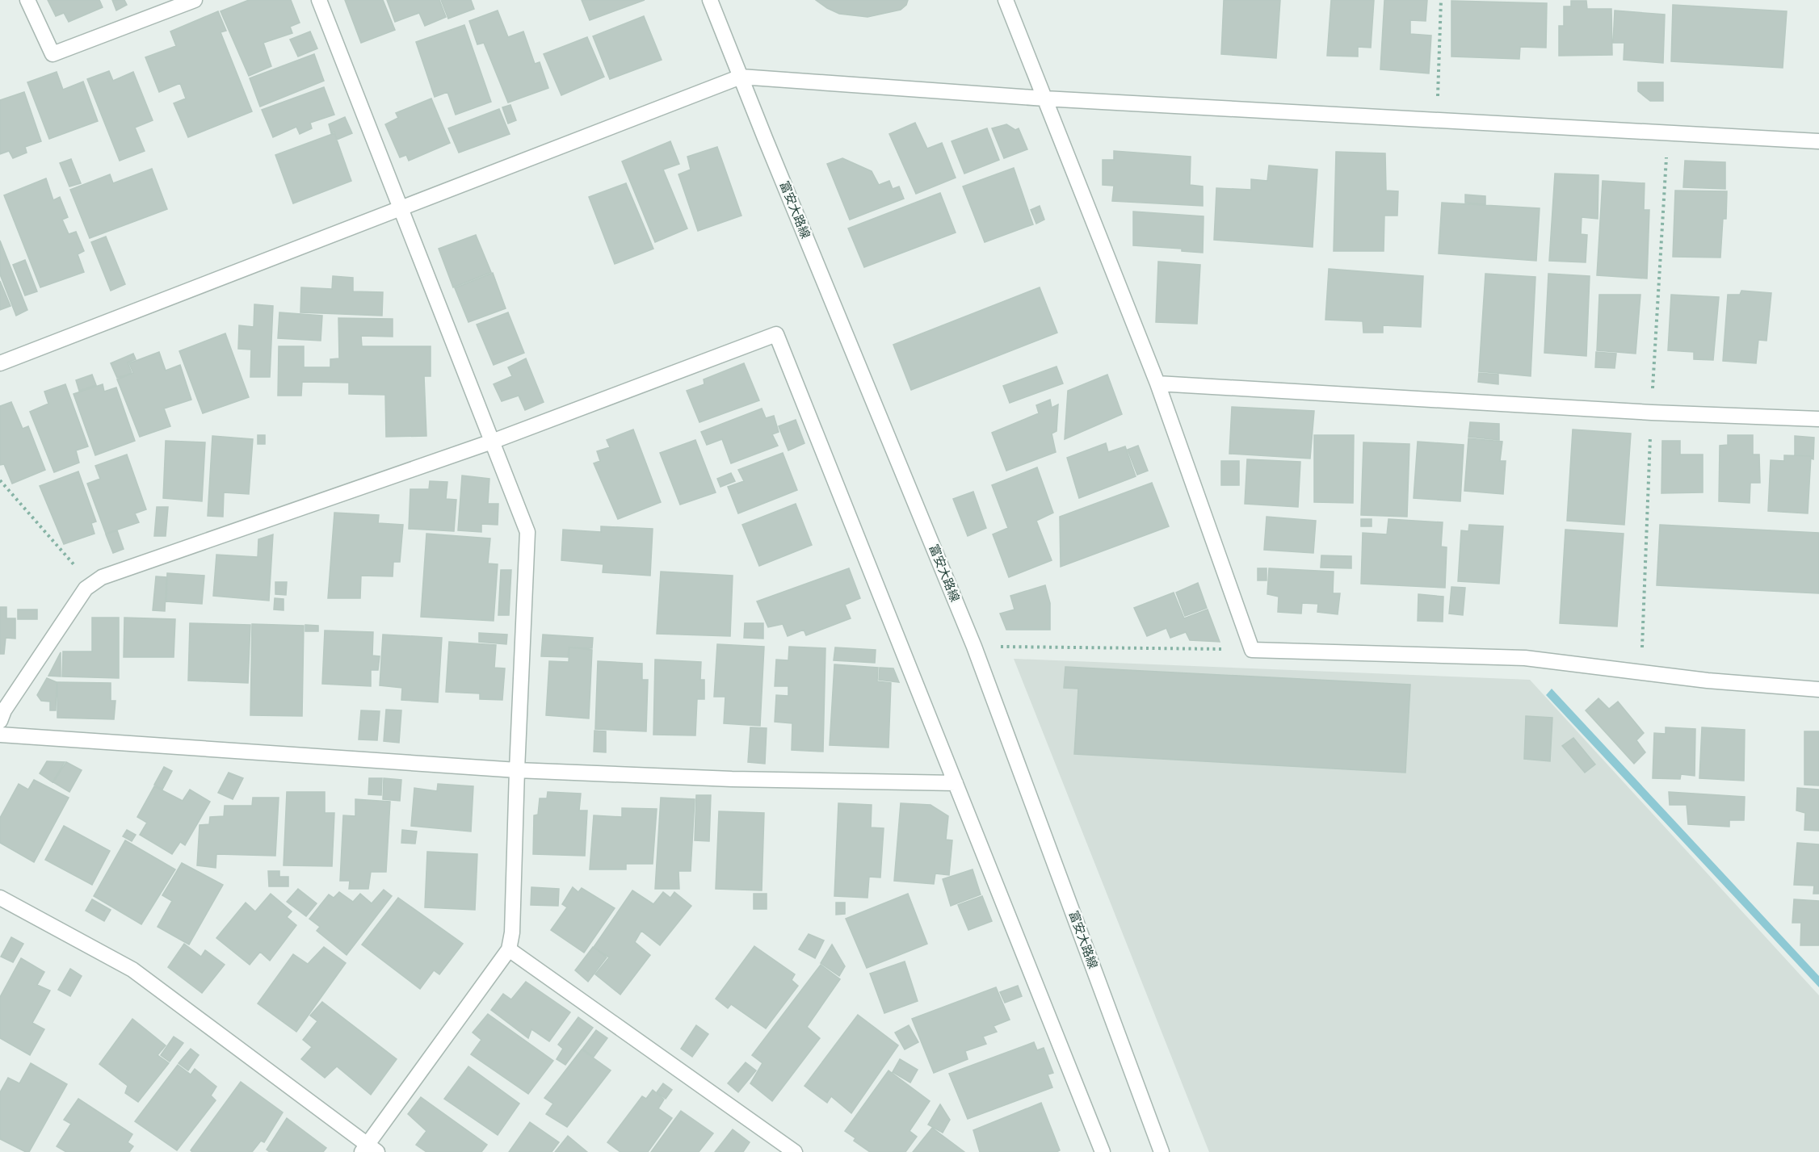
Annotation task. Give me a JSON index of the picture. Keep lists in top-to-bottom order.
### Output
{
  "streets": {
    "street": ["富安大路線"]
  }
}
